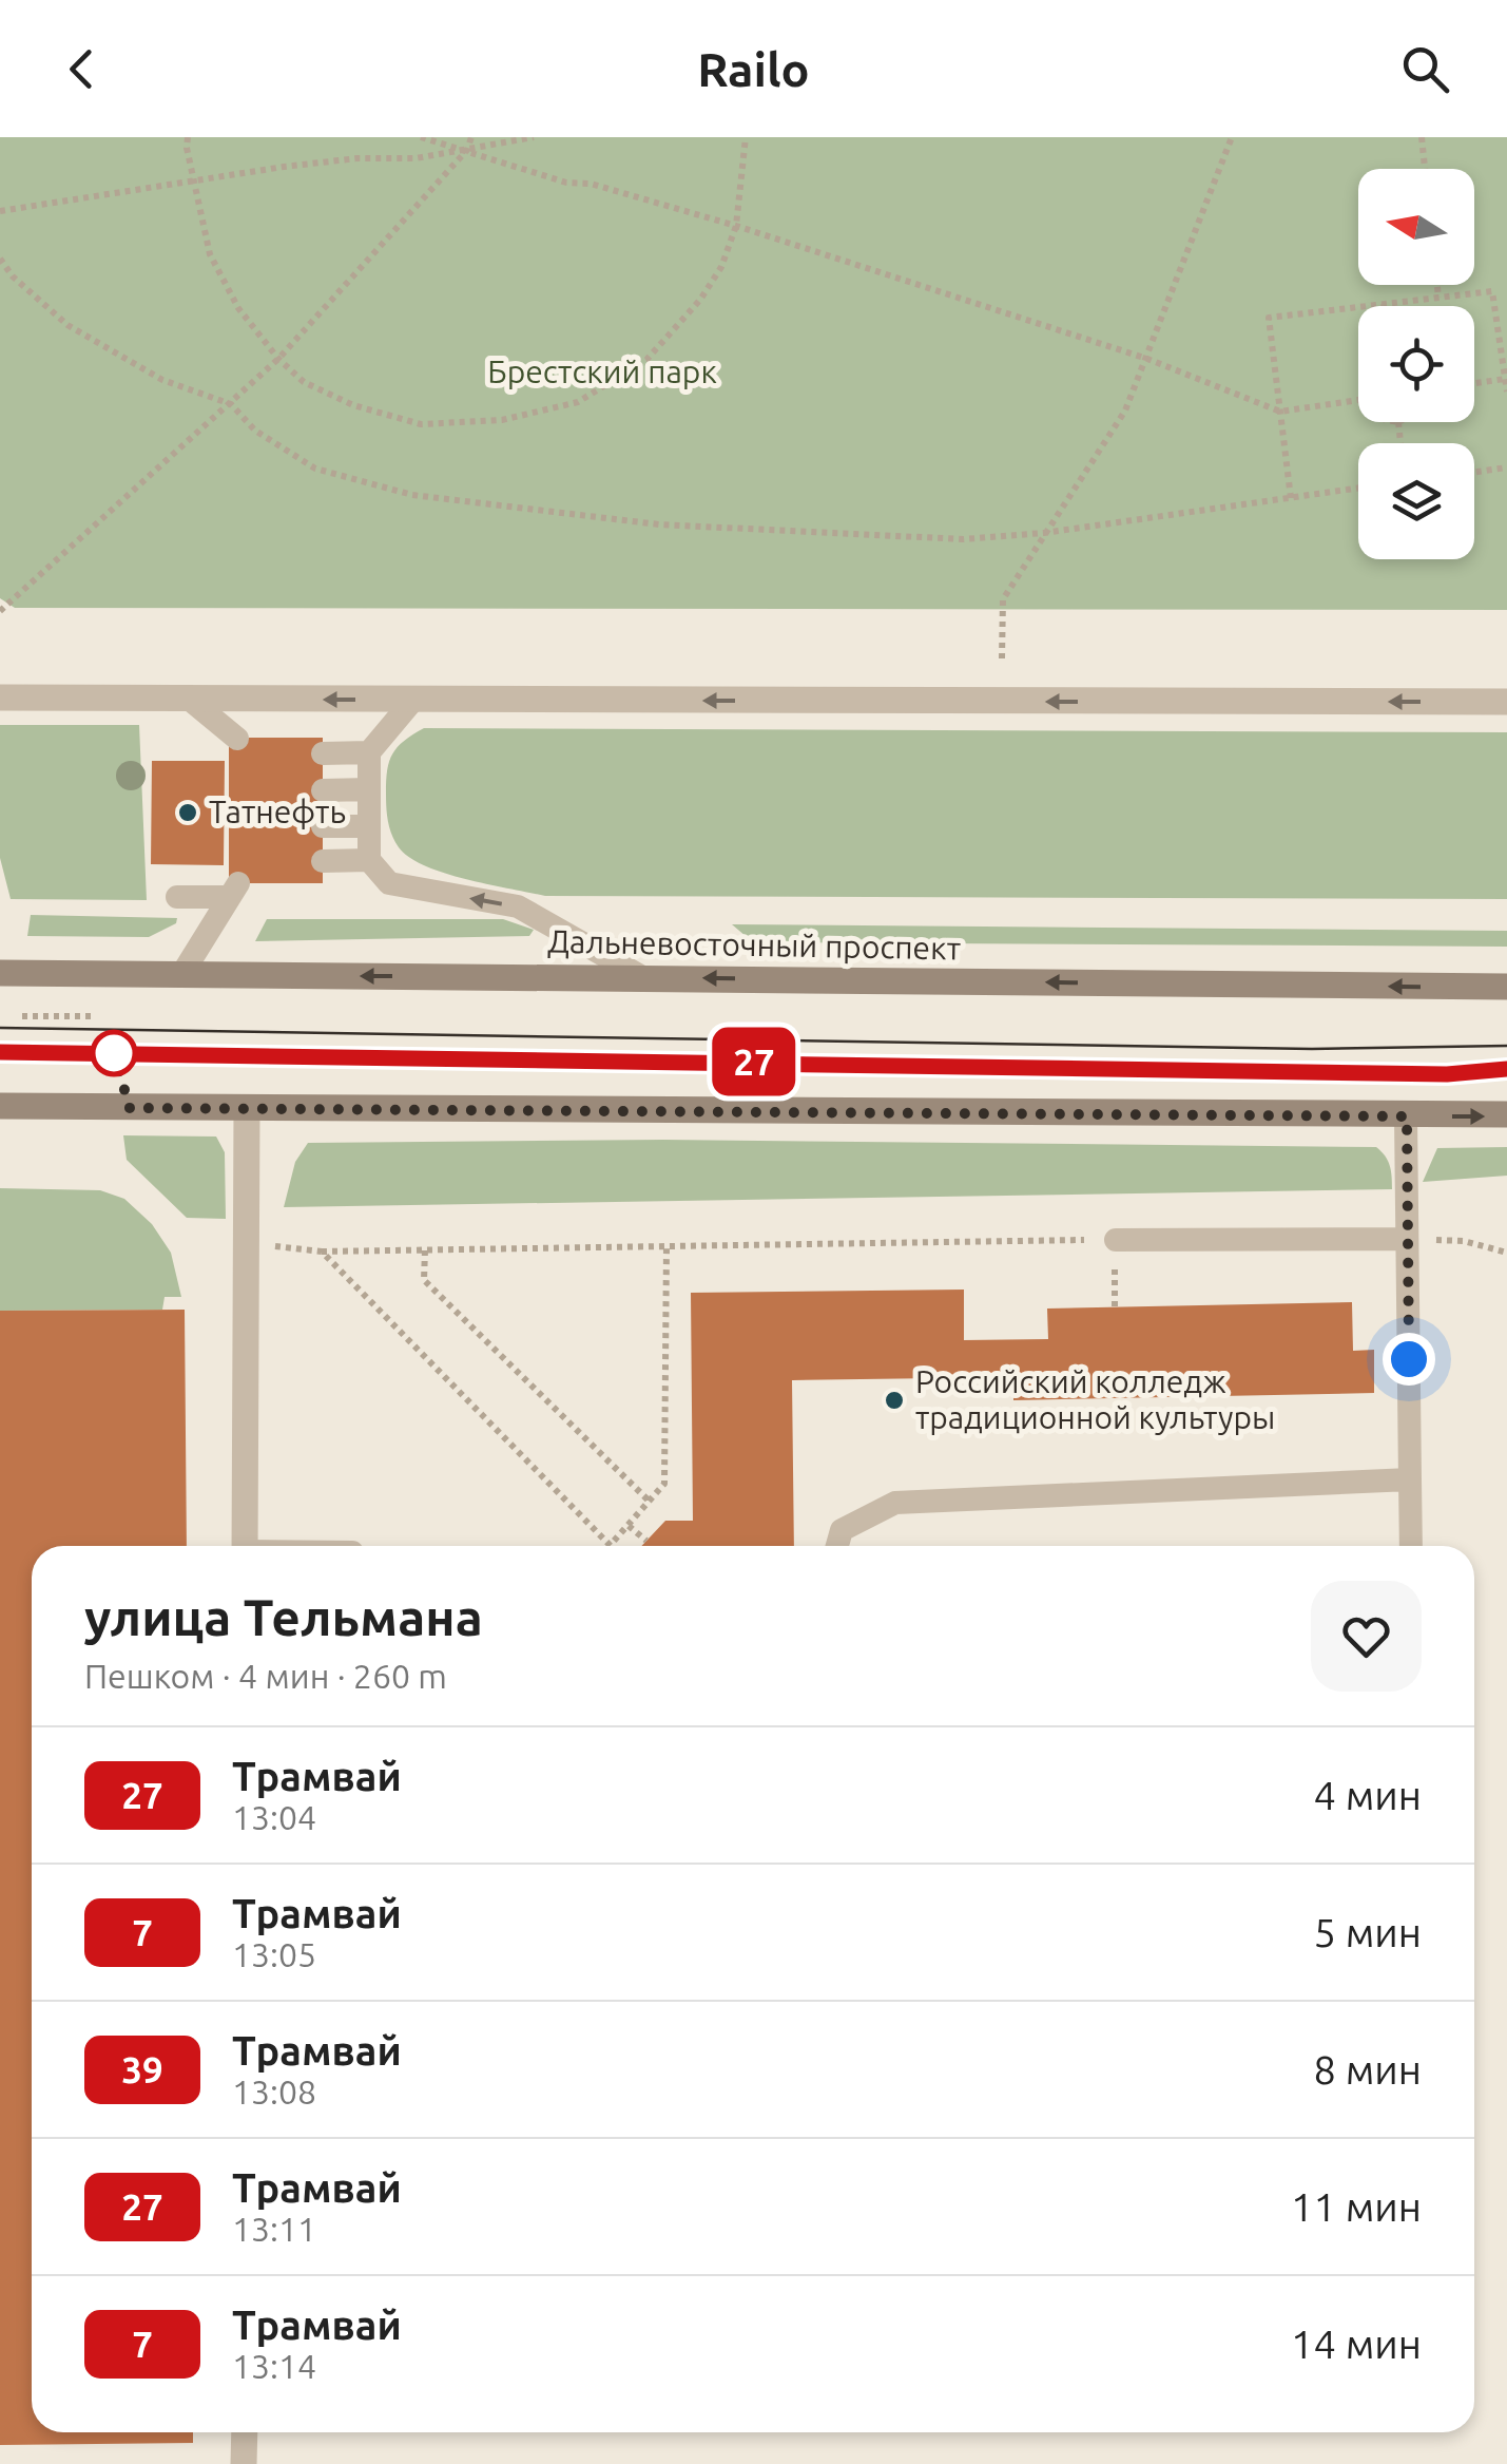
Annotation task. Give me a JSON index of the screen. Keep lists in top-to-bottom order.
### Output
{
  "streets": {
    "main road": ["Дальневосточный проспект"]
  },
  "parks": ["Брестский парк"],
  "places": ["Татнефть", "Российский колледж традиционной культуры"],
  "lines": ["tram line 27"],
  "north": "left",
  "page": {
    "header": "Railo",
    "on_map": "27",
    "heading": ["улица Тельмана", "Пешком · 4 мин · 260 m"],
    "list": [
      {
        "mark": "27",
        "name": "Трамвай",
        "note": "13:04",
        "value": "4 мин"
      },
      {
        "mark": "7",
        "name": "Трамвай",
        "note": "13:05",
        "value": "5 мин"
      },
      {
        "mark": "39",
        "name": "Трамвай",
        "note": "13:08",
        "value": "8 мин"
      },
      {
        "mark": "27",
        "name": "Трамвай",
        "note": "13:11",
        "value": "11 мин"
      },
      {
        "mark": "7",
        "name": "Трамвай",
        "note": "13:14",
        "value": "14 мин"
      }
    ]
  }
}
